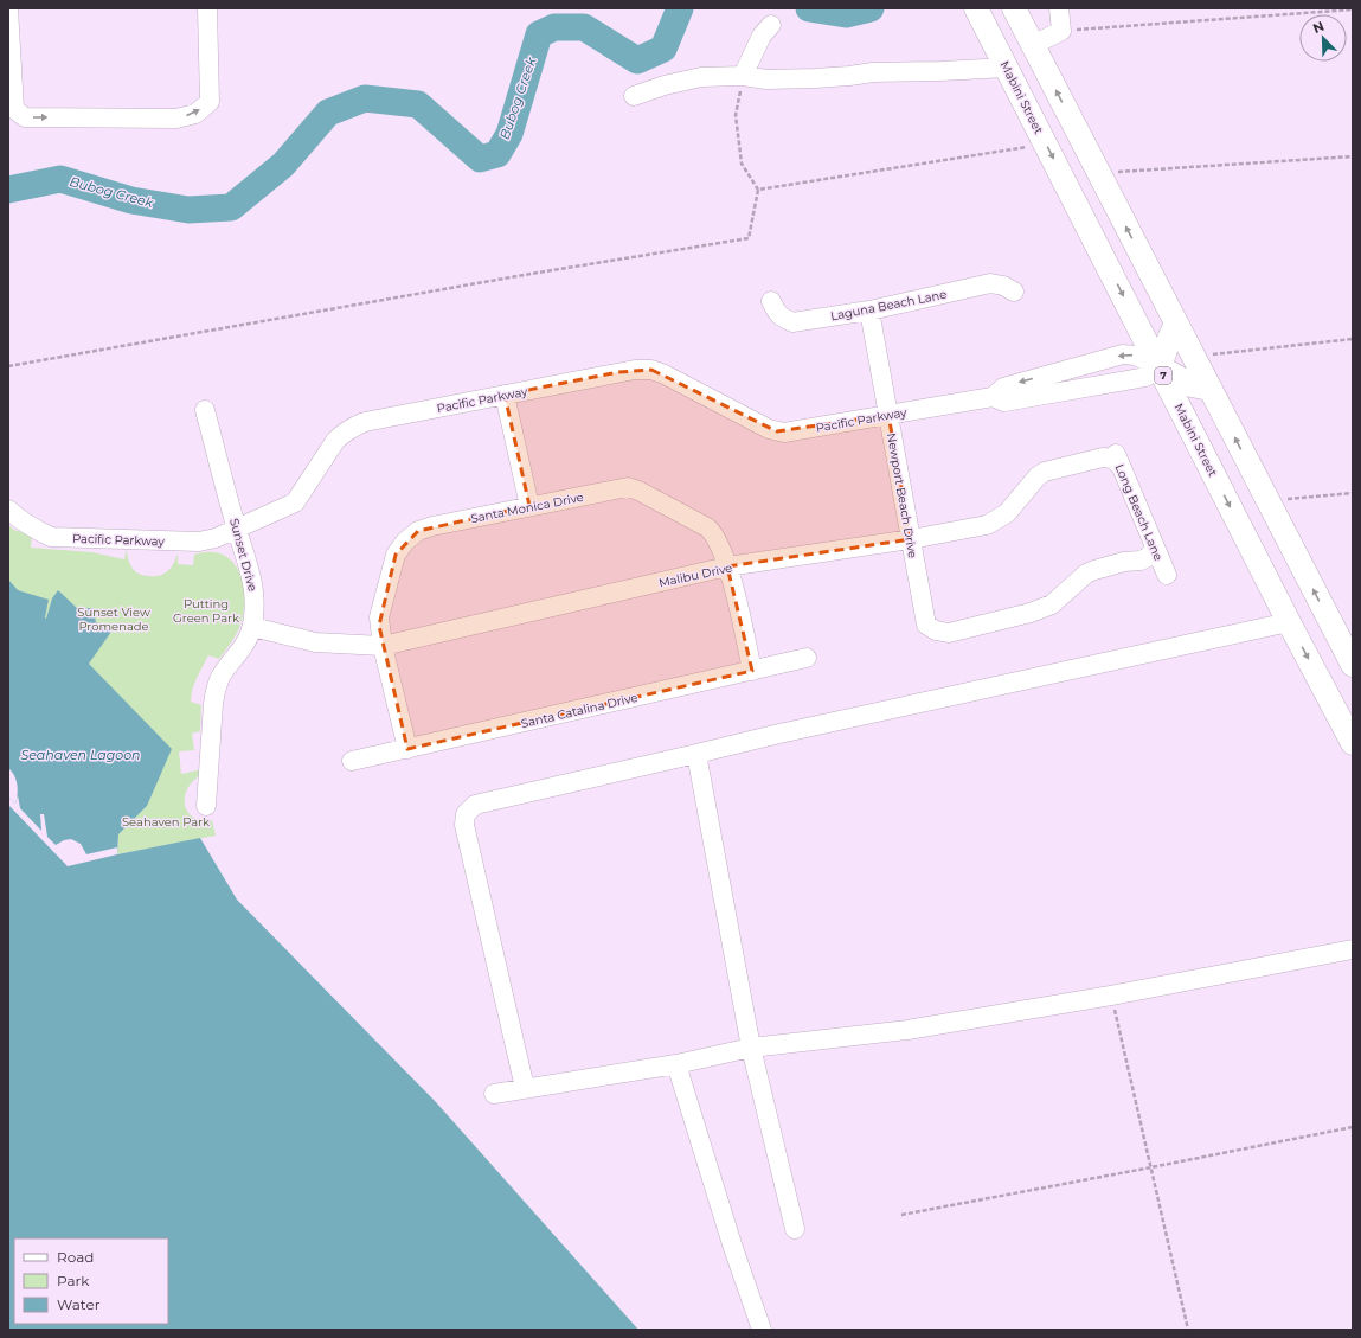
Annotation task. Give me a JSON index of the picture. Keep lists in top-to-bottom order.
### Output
{
  "streets": {
    "main road": ["Mabini Street", "7"],
    "street": [
      "Laguna Beach Lane",
      "Pacific Parkway",
      "Newport Beach Drive",
      "Santa Monica Drive",
      "Long Beach Lane",
      "Sunset Drive",
      "Malibu Drive",
      "Santa Catalina Drive"
    ]
  },
  "crossings": [
    ["Mabini Street", "Pacific Parkway"],
    ["Laguna Beach Lane", "Newport Beach Drive"],
    ["Pacific Parkway", "Newport Beach Drive"],
    ["Pacific Parkway", "Sunset Drive"],
    ["Newport Beach Drive", "Long Beach Lane"],
    ["Newport Beach Drive", "Malibu Drive"],
    ["Santa Monica Drive", "Malibu Drive"],
    ["Santa Monica Drive", "Santa Catalina Drive"],
    ["Long Beach Lane", "Malibu Drive"],
    ["Sunset Drive", "Malibu Drive"]
  ],
  "water": ["Bubog Creek", "Seahaven Lagoon"],
  "parks": ["Putting Green Park", "Sunset View Promenade", "Seahaven Park"],
  "legend": ["Road", "Park", "Water"],
  "north": "top left"
}
